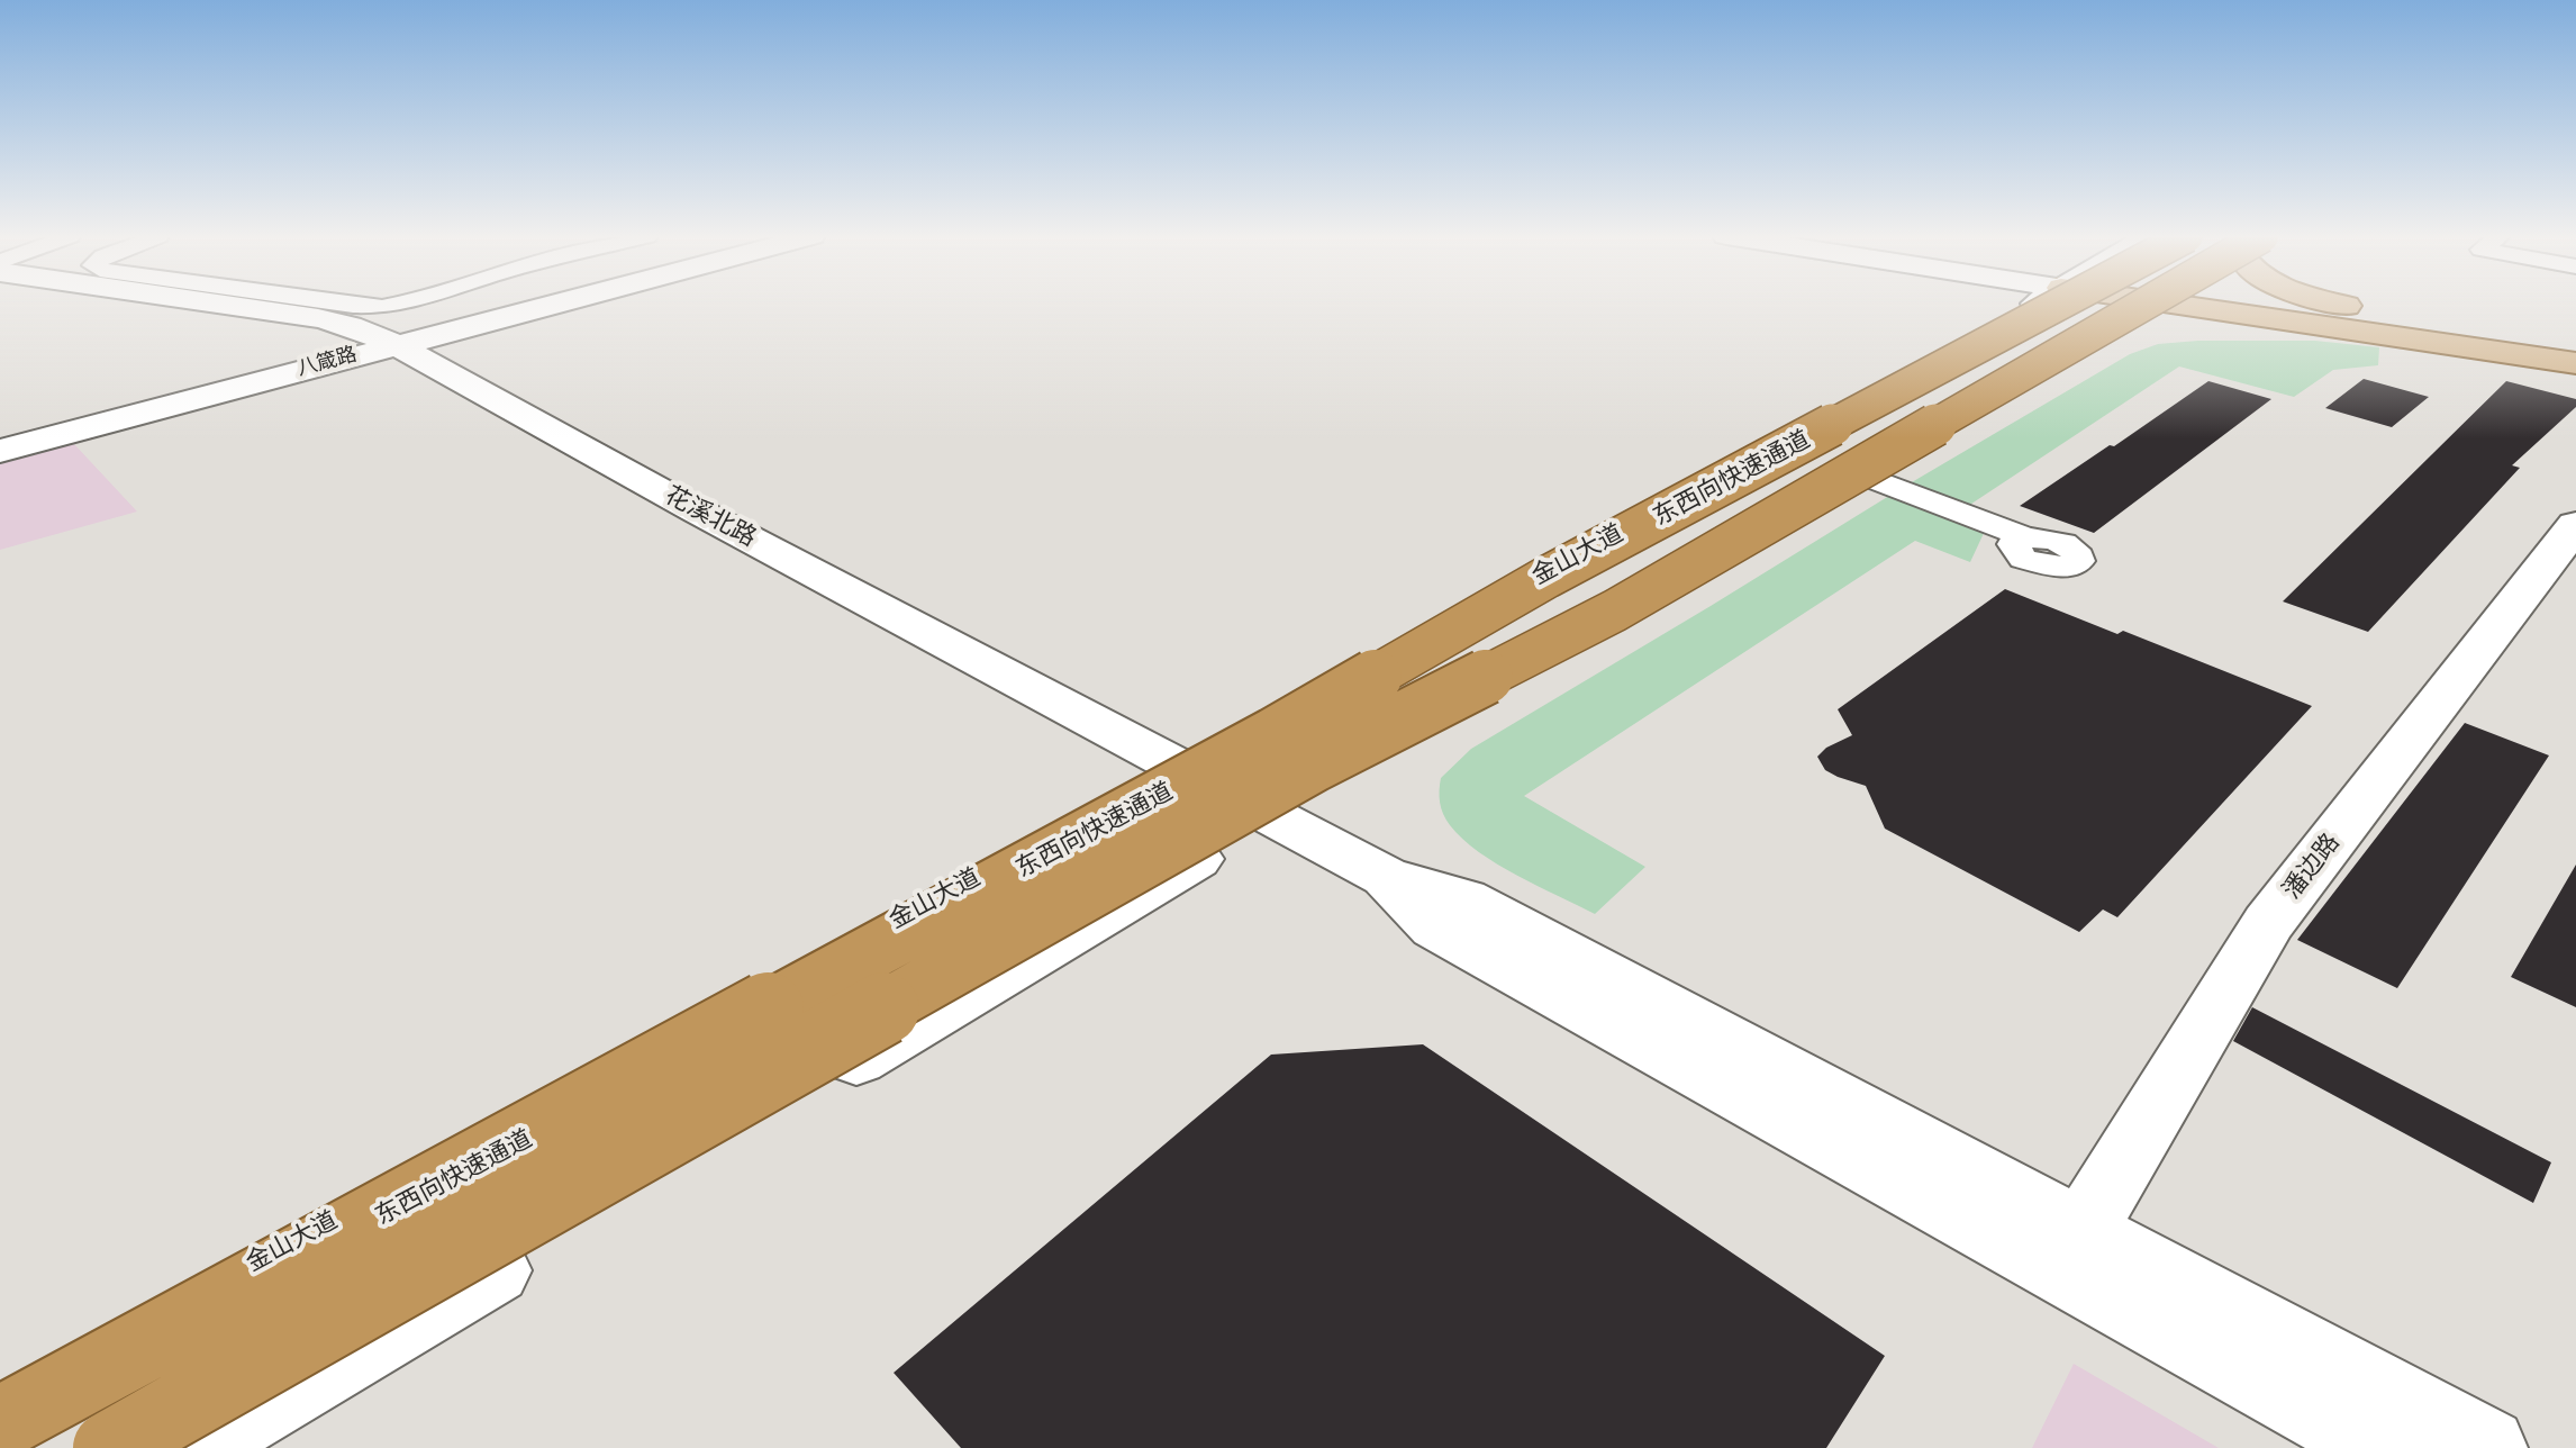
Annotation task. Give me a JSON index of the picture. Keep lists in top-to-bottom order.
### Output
{
  "streets": {
    "highway": ["东西向快速通道"],
    "main road": [
      "八箴路",
      "花溪北路",
      "金山大道",
      "潘边路"
    ]
  },
  "crossings": [
    ["八箴路", "花溪北路"],
    ["花溪北路", "金山大道"]
  ]
}
